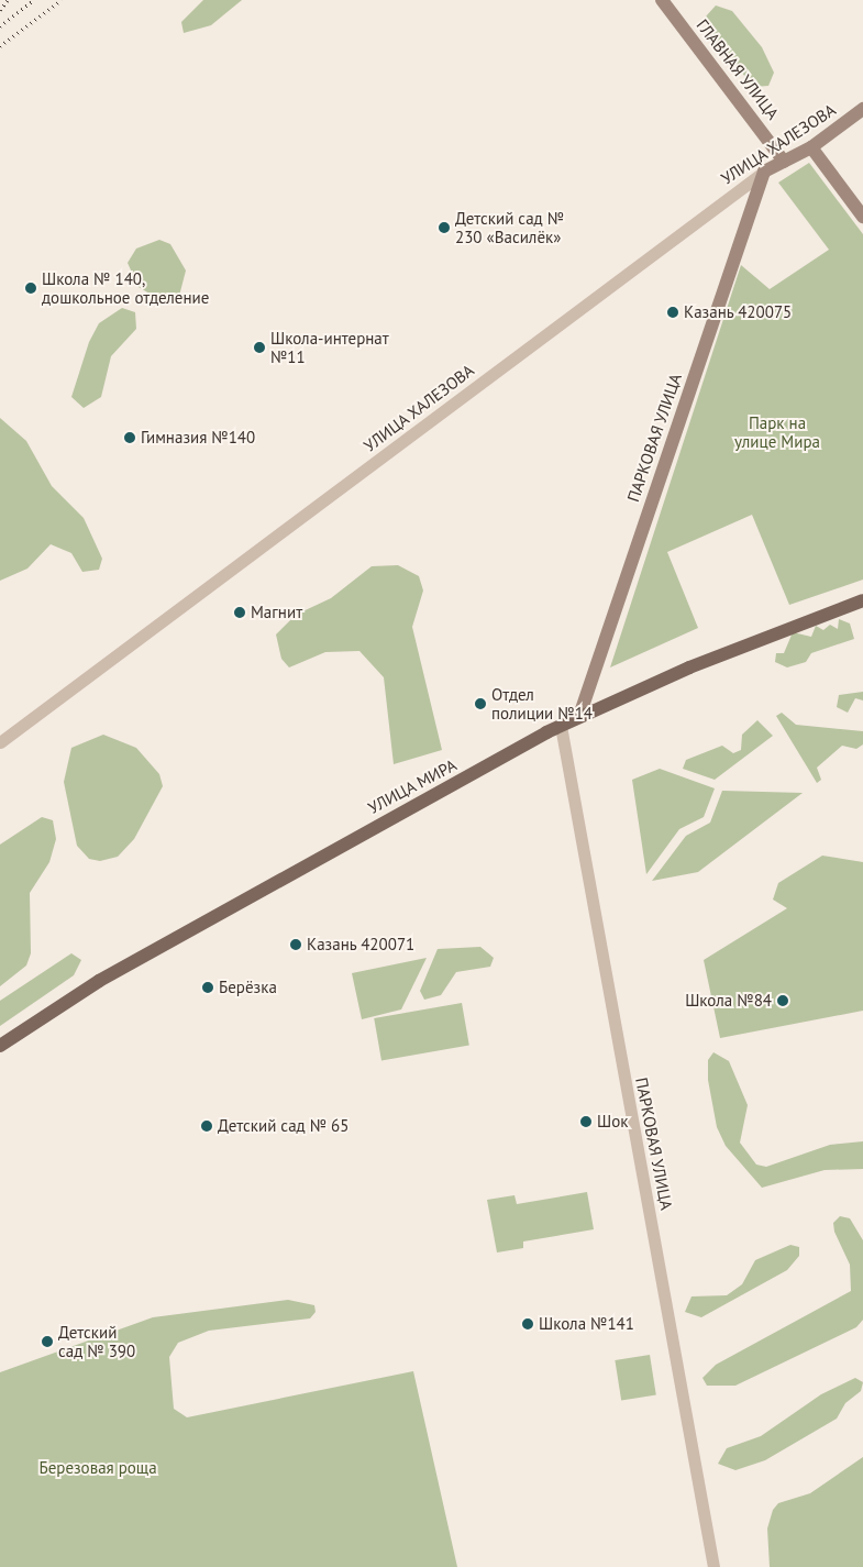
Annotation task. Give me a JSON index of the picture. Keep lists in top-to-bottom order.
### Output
{
  "streets": {
    "main road": ["УЛИЦА МИРА"],
    "street": ["ГЛАВНАЯ УЛИЦА", "УЛИЦА ХАЛЕЗОВА", "ПАРКОВАЯ УЛИЦА"]
  },
  "crossings": [
    ["ГЛАВНАЯ УЛИЦА", "УЛИЦА ХАЛЕЗОВА"],
    ["УЛИЦА ХАЛЕЗОВА", "ПАРКОВАЯ УЛИЦА"],
    ["ПАРКОВАЯ УЛИЦА", "УЛИЦА МИРА"]
  ],
  "parks": ["Парк на улице Мира", "Березовая роща"],
  "places": [
    "Детский сад № 230 «Василёк»",
    "Школа № 140, дошкольное отделение",
    "Казань 420075",
    "Школа-интернат №11",
    "Гимназия №140",
    "Магнит",
    "Отдел полиции №14",
    "Казань 420071",
    "Берёзка",
    "Школа №84",
    "Шок",
    "Детский сад № 65",
    "Школа №141",
    "Детский сад № 390"
  ]
}
